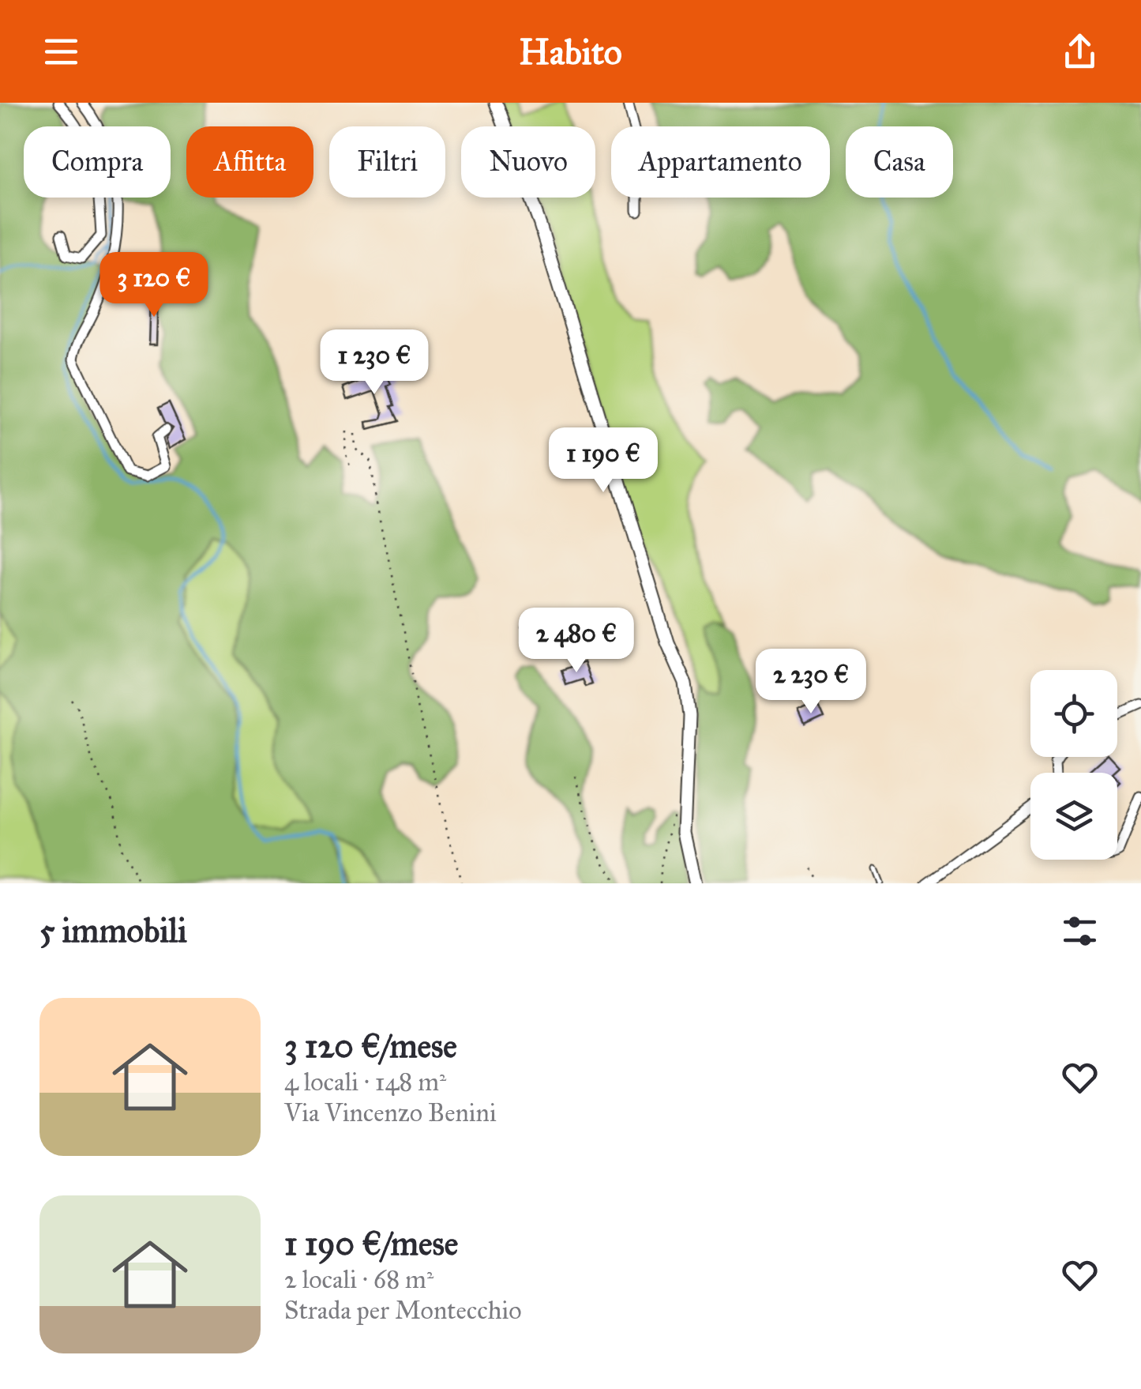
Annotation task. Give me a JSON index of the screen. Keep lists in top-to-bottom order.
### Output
{
  "page": {
    "header": "Habito",
    "chip": [
      "Compra",
      "Affitta",
      "Filtri",
      "Nuovo",
      "Appartamento",
      "Casa"
    ],
    "price": [
      "3 120 €",
      "1 230 €",
      "1 190 €",
      "2 480 €",
      "2 230 €"
    ],
    "heading": "5 immobili",
    "list": [
      {
        "name": "3 120 €/mese",
        "note": "4 locali · 148 m² · Via Vincenzo Benini"
      },
      {
        "name": "1 190 €/mese",
        "note": "2 locali · 68 m² · Strada per Montecchio"
      }
    ]
  }
}
